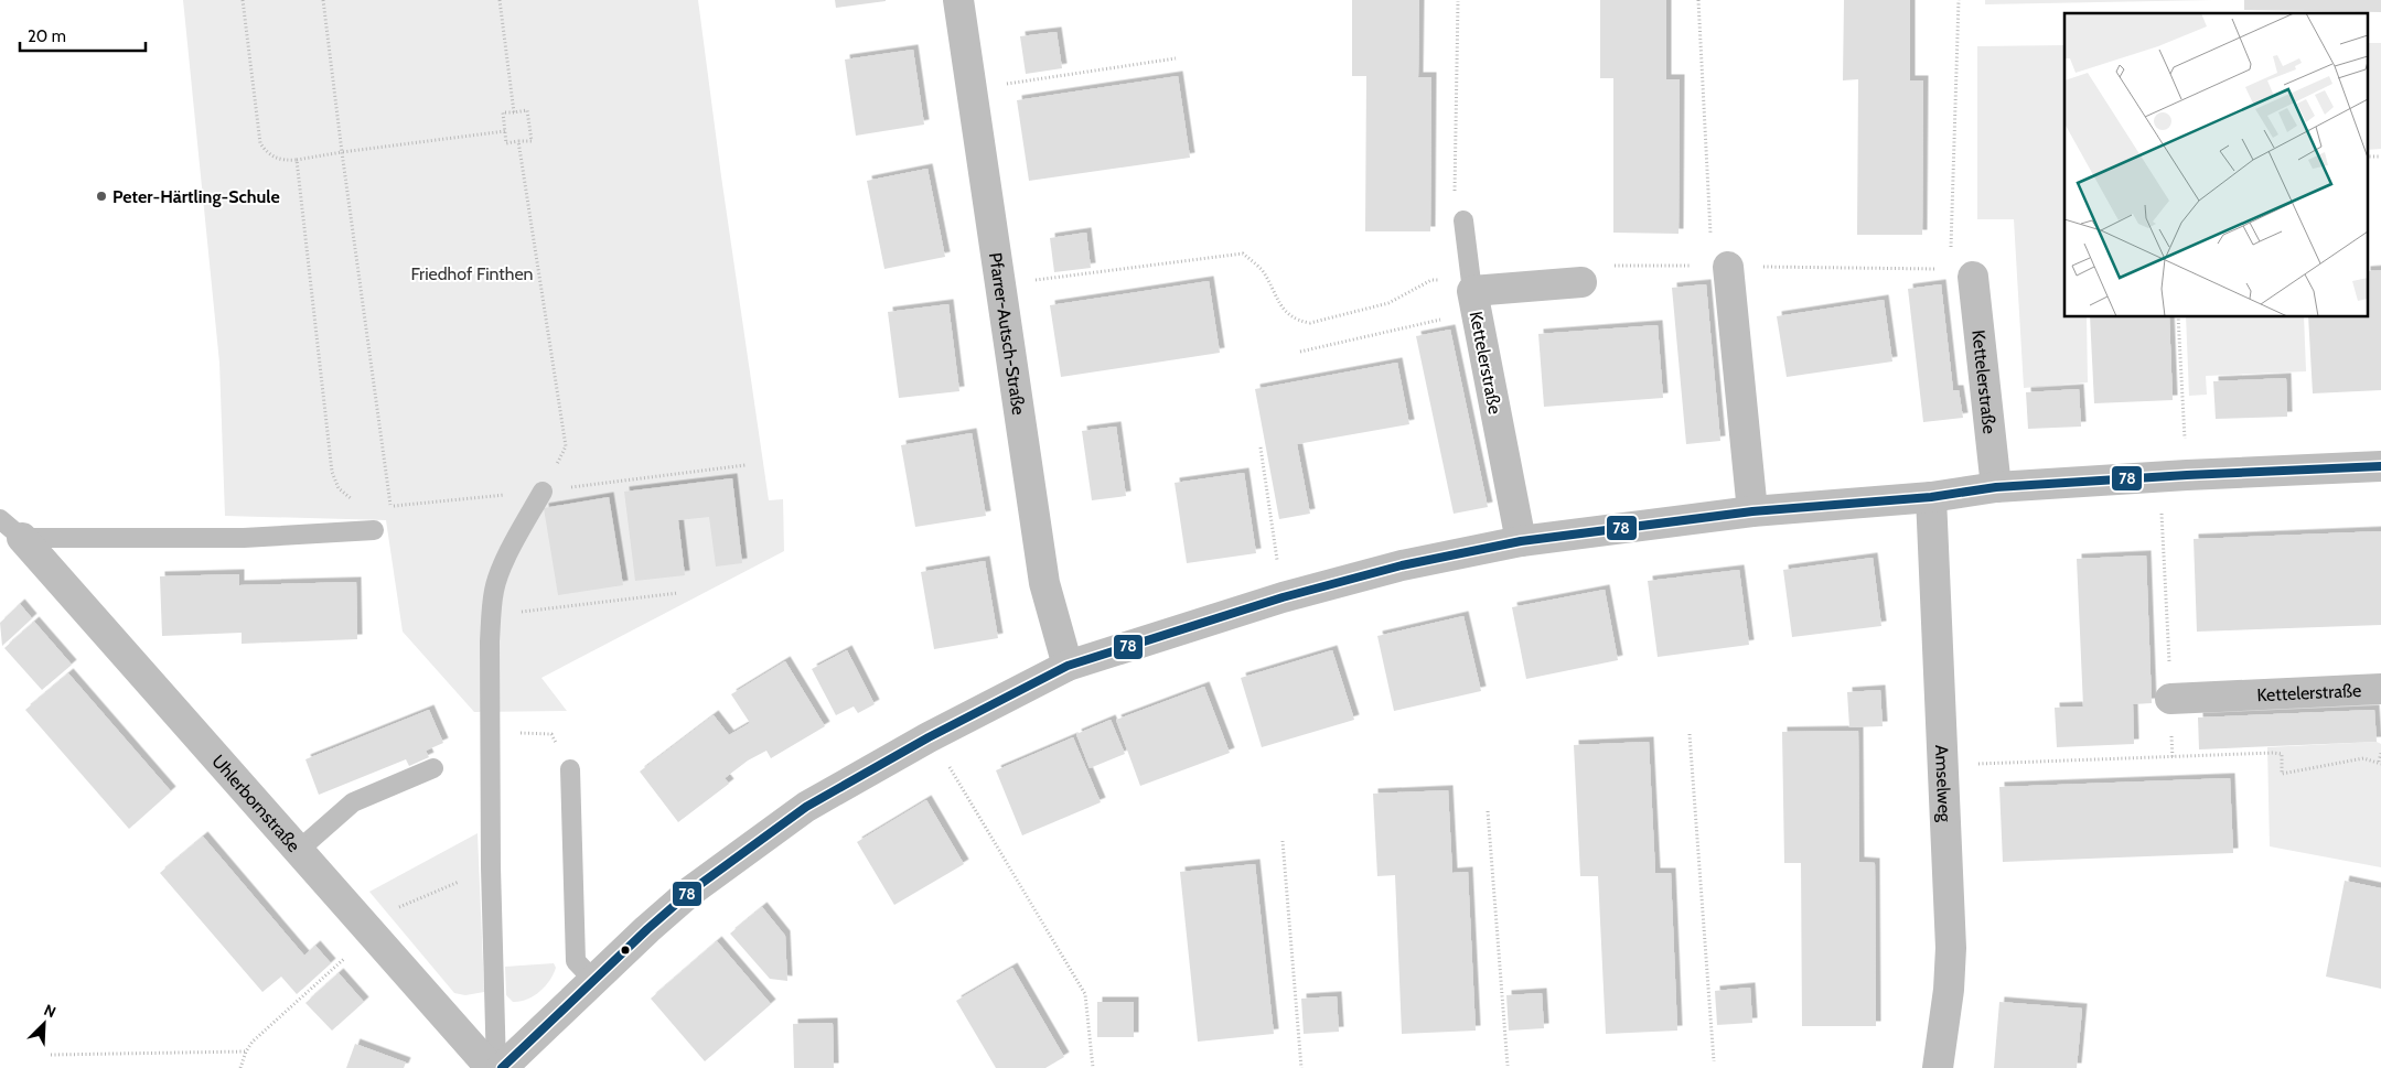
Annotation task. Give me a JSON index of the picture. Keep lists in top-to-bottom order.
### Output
{
  "streets": {
    "street": [
      "Pfarrer-Autsch-Straße",
      "Kettelerstraße",
      "Amselweg",
      "Uhlerbornstraße"
    ]
  },
  "parks": ["Friedhof Finthen"],
  "places": ["Peter-Härtling-Schule"],
  "lines": ["transit line 78"],
  "scale_bar": "20 m",
  "north": "top right"
}
